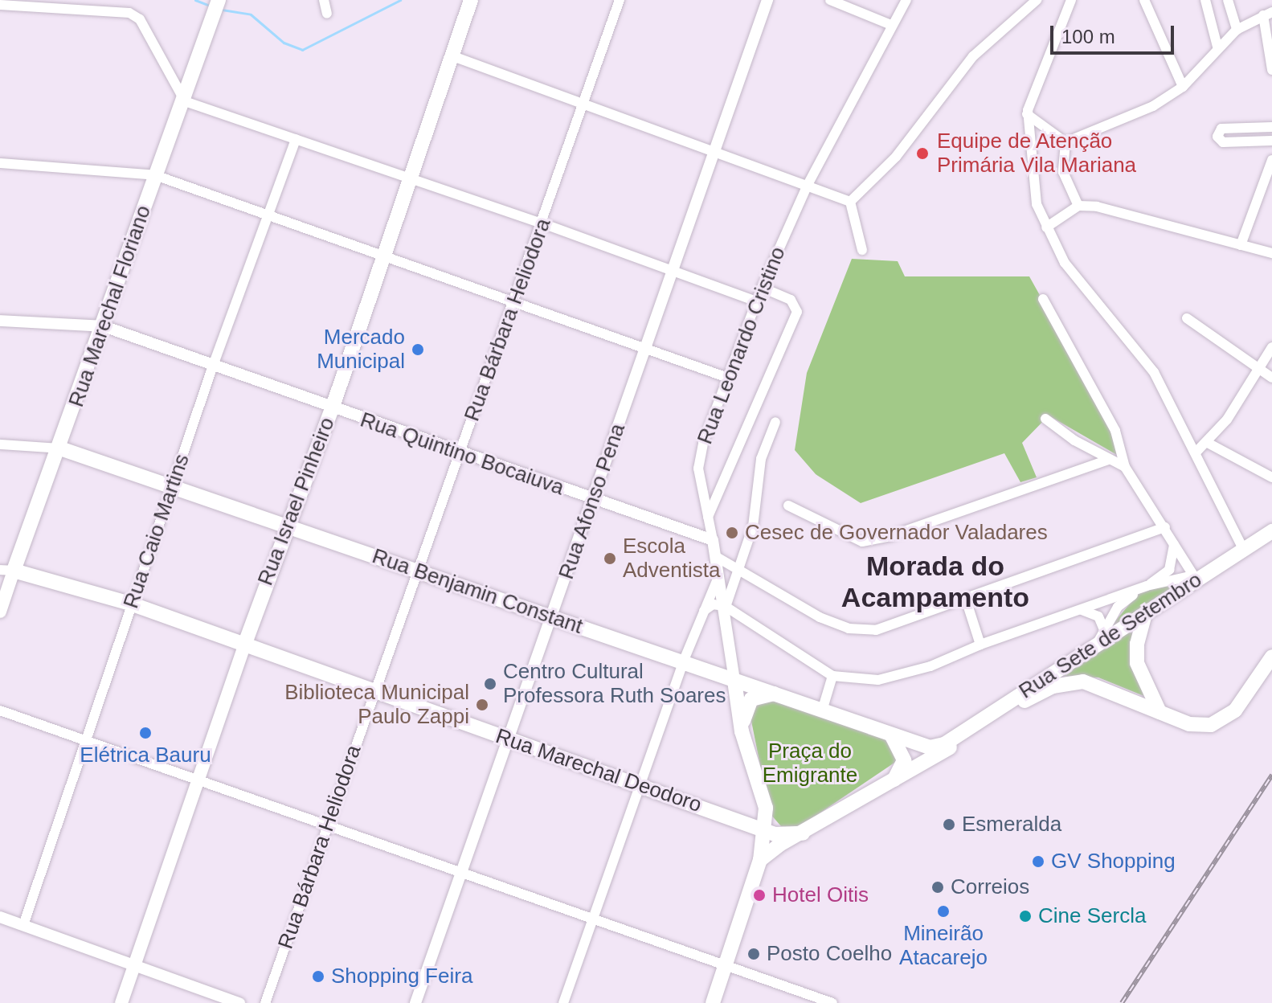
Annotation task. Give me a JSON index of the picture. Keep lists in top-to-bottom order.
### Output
{
  "streets": {
    "main road": [
      "Rua Marechal Floriano",
      "Rua Leonardo Cristino",
      "Rua Israel Pinheiro",
      "Rua Benjamin Constant",
      "Rua Sete de Setembro",
      "Rua Marechal Deodoro"
    ],
    "street": [
      "Rua Bárbara Heliodora",
      "Rua Quintino Bocaiuva",
      "Rua Afonso Pena",
      "Rua Caio Martins"
    ]
  },
  "crossings": [
    ["Rua Marechal Floriano", "Rua Quintino Bocaiuva"],
    ["Rua Marechal Floriano", "Rua Benjamin Constant"],
    ["Rua Marechal Floriano", "Rua Marechal Deodoro"],
    ["Rua Bárbara Heliodora", "Rua Quintino Bocaiuva"],
    ["Rua Bárbara Heliodora", "Rua Benjamin Constant"],
    ["Rua Bárbara Heliodora", "Rua Marechal Deodoro"],
    ["Rua Leonardo Cristino", "Rua Quintino Bocaiuva"],
    ["Rua Leonardo Cristino", "Rua Benjamin Constant"],
    ["Rua Leonardo Cristino", "Rua Marechal Deodoro"],
    ["Rua Quintino Bocaiuva", "Rua Israel Pinheiro"],
    ["Rua Quintino Bocaiuva", "Rua Afonso Pena"],
    ["Rua Quintino Bocaiuva", "Rua Caio Martins"],
    ["Rua Israel Pinheiro", "Rua Benjamin Constant"],
    ["Rua Israel Pinheiro", "Rua Marechal Deodoro"],
    ["Rua Afonso Pena", "Rua Benjamin Constant"],
    ["Rua Afonso Pena", "Rua Marechal Deodoro"],
    ["Rua Caio Martins", "Rua Benjamin Constant"],
    ["Rua Caio Martins", "Rua Marechal Deodoro"],
    ["Rua Benjamin Constant", "Rua Sete de Setembro"]
  ],
  "districts": ["Morada do Acampamento"],
  "parks": ["Praça do Emigrante"],
  "places": [
    "Equipe de Atenção Primária Vila Mariana",
    "Mercado Municipal",
    "Cesec de Governador Valadares",
    "Escola Adventista",
    "Centro Cultural Professora Ruth Soares",
    "Biblioteca Municipal Paulo Zappi",
    "Elétrica Bauru",
    "Esmeralda",
    "GV Shopping",
    "Correios",
    "Hotel Oitis",
    "Mineirão Atacarejo",
    "Cine Sercla",
    "Posto Coelho",
    "Shopping Feira"
  ],
  "scale_bar": "100 m"
}
